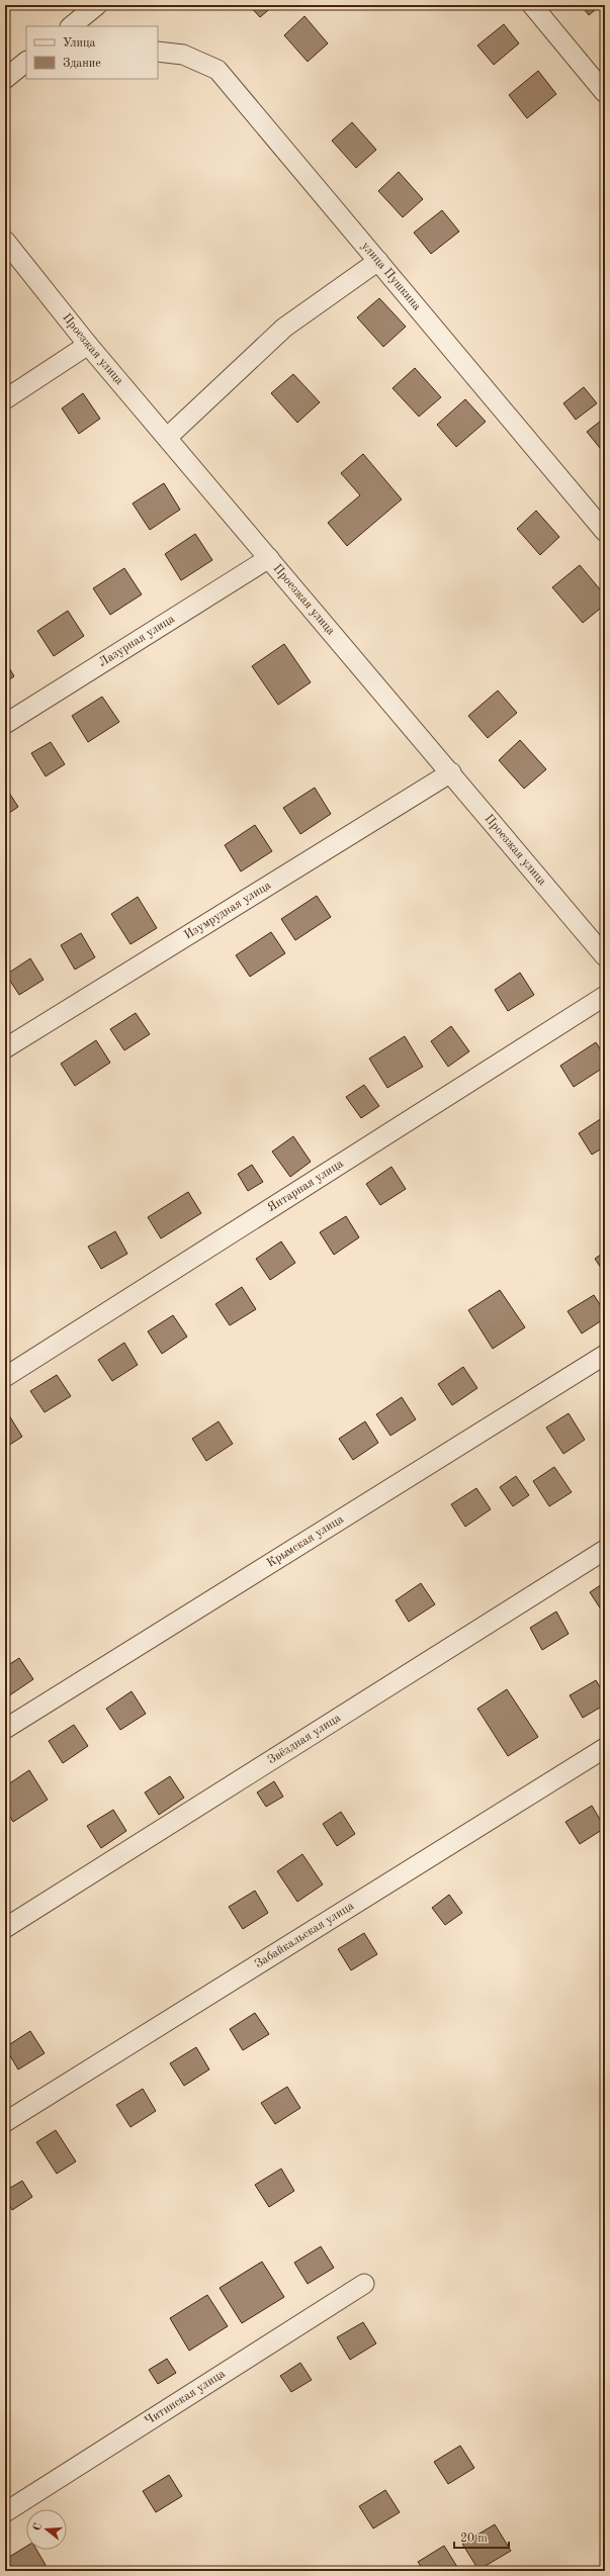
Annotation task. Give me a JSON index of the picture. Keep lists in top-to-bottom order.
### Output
{
  "streets": {
    "street": [
      "улица Пушкина",
      "Проезжая улица",
      "Лазурная улица",
      "Изумрудная улица",
      "Янтарная улица",
      "Крымская улица",
      "Звёздная улица",
      "Забайкальская улица",
      "Читинская улица"
    ]
  },
  "crossings": [
    ["Проезжая улица", "Лазурная улица"],
    ["Проезжая улица", "Изумрудная улица"]
  ],
  "legend": ["Улица", "Здание"],
  "scale_bar": "20 m",
  "north": "left"
}
